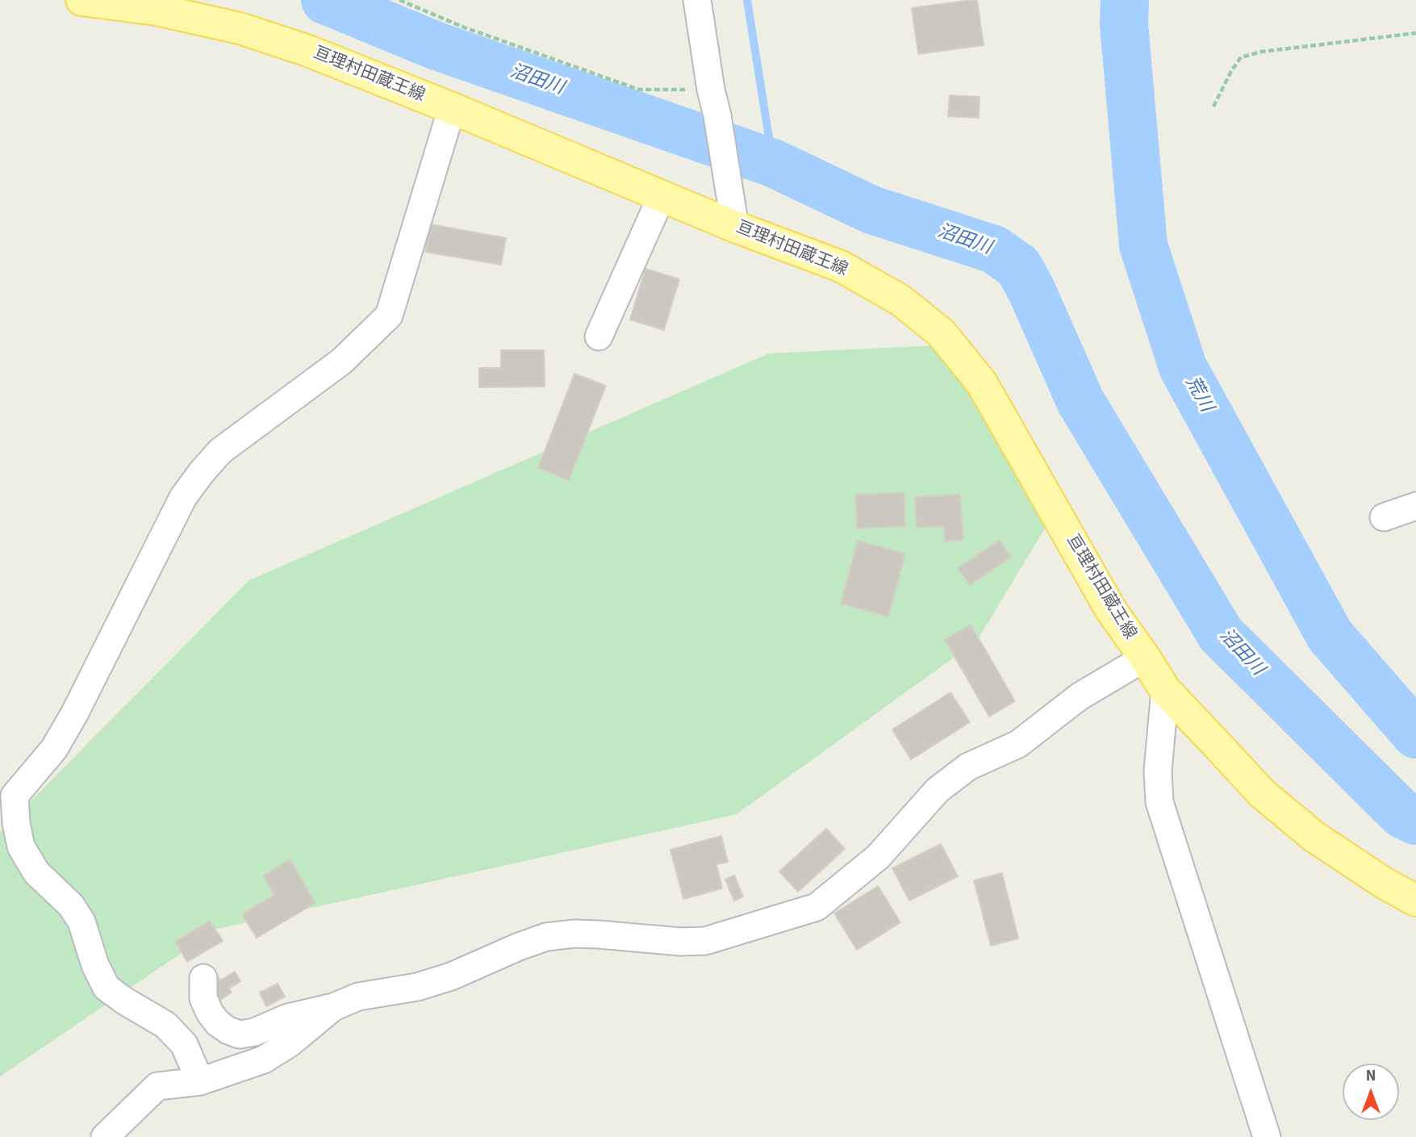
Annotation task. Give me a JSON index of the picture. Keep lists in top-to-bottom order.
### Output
{
  "streets": {
    "main road": ["亘理村田蔵王線"]
  },
  "water": ["沼田川", "荒川"],
  "north": "top"
}
